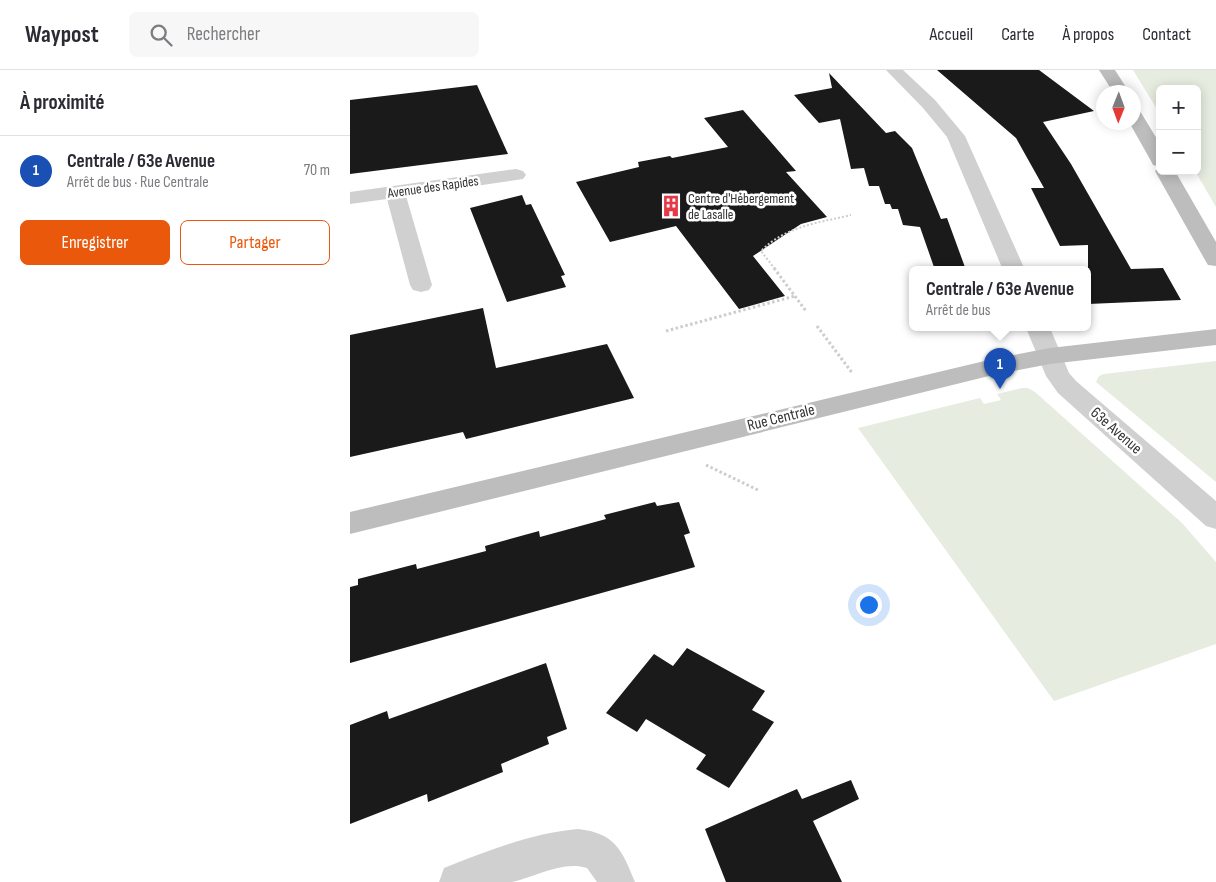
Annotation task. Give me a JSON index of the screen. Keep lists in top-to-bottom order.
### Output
{
  "streets": {
    "street": ["Avenue des Rapides", "Rue Centrale", "63e Avenue"]
  },
  "crossings": [
    ["Rue Centrale", "63e Avenue"]
  ],
  "places": {
    "building": ["Centre d'Hébergement de Lasalle"]
  },
  "north": "bottom",
  "page": {
    "header": "Waypost",
    "search": "Rechercher",
    "nav": [
      "Accueil",
      "Carte",
      "À propos",
      "Contact"
    ],
    "heading": "À proximité",
    "map_buttons": ["+", "−"],
    "list": [
      {
        "mark": "1",
        "name": "Centrale / 63e Avenue",
        "note": "Arrêt de bus · Rue Centrale",
        "value": "70 m"
      }
    ],
    "buttons": ["Enregistrer", "Partager"],
    "popup": ["Centrale / 63e Avenue", "Arrêt de bus"],
    "pins": "1"
  }
}
